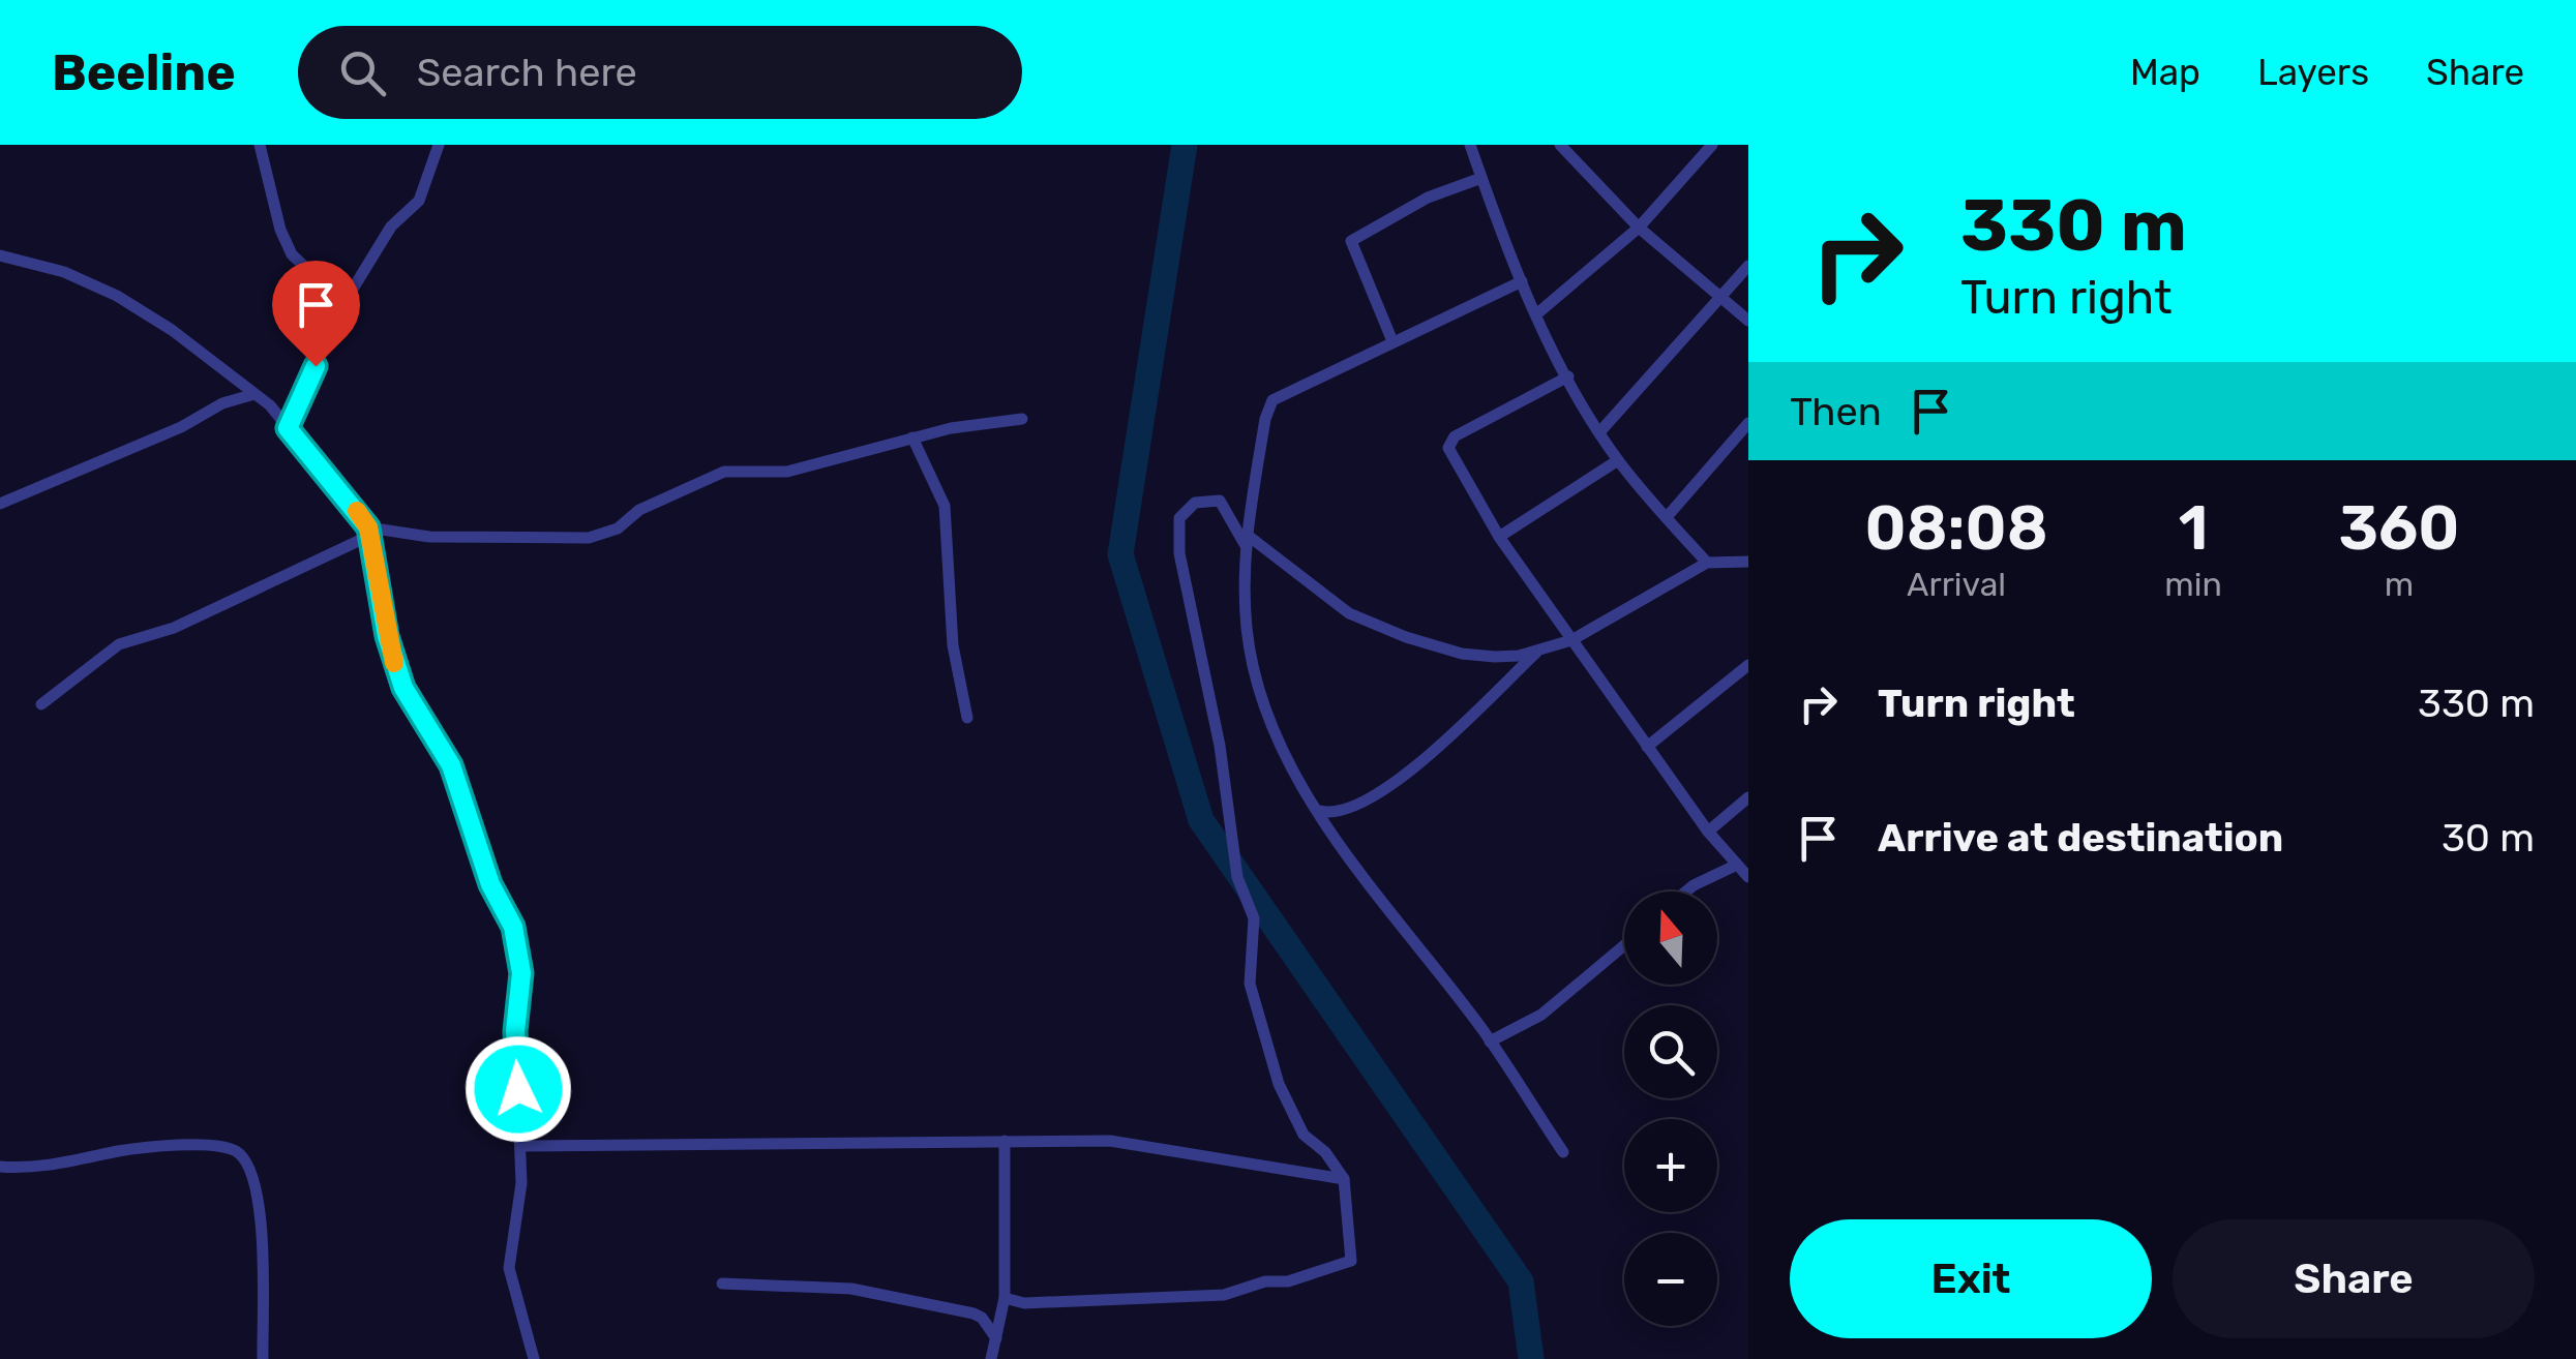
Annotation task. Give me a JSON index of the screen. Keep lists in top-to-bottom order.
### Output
{
  "north": "top",
  "page": {
    "header": "Beeline",
    "search": "Search here",
    "nav": ["Map", "Layers", "Share"],
    "turn": ["330 m", "Turn right"],
    "then": "Then",
    "eta": [
      "08:08",
      "Arrival",
      "1",
      "min",
      "360",
      "m"
    ],
    "list": [
      {
        "name": "Turn right",
        "value": "330 m"
      },
      {
        "name": "Arrive at destination",
        "value": "30 m"
      }
    ],
    "map_buttons": ["+", "−"],
    "buttons": ["Exit", "Share"]
  }
}
